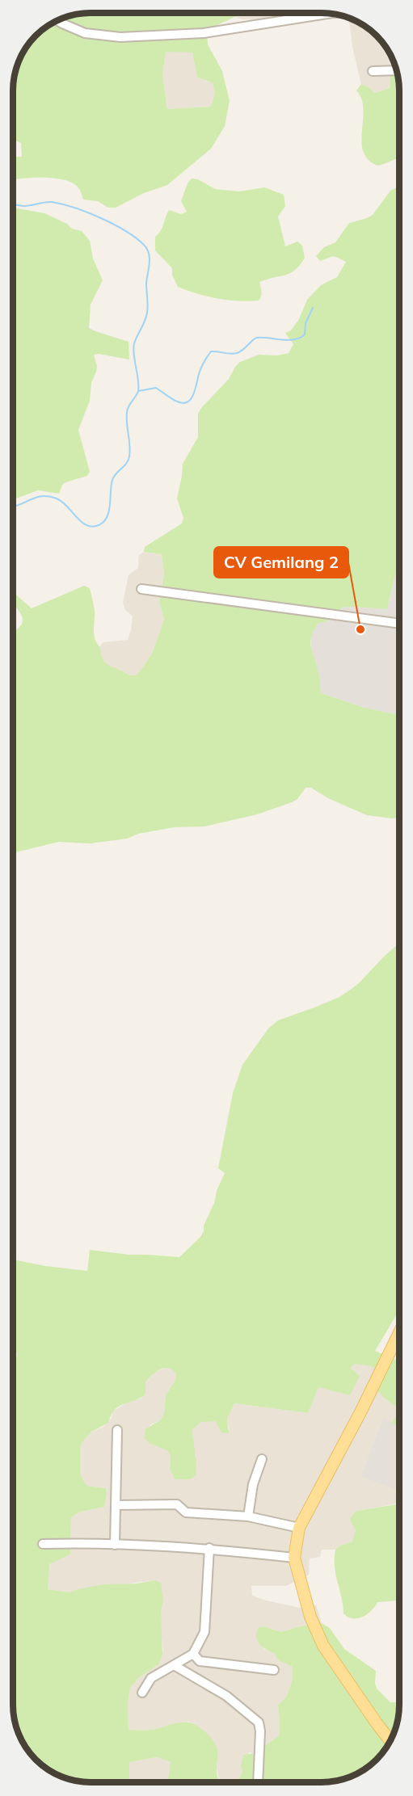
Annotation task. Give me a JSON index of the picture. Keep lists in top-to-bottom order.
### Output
{
  "places": ["CV Gemilang 2"]
}
